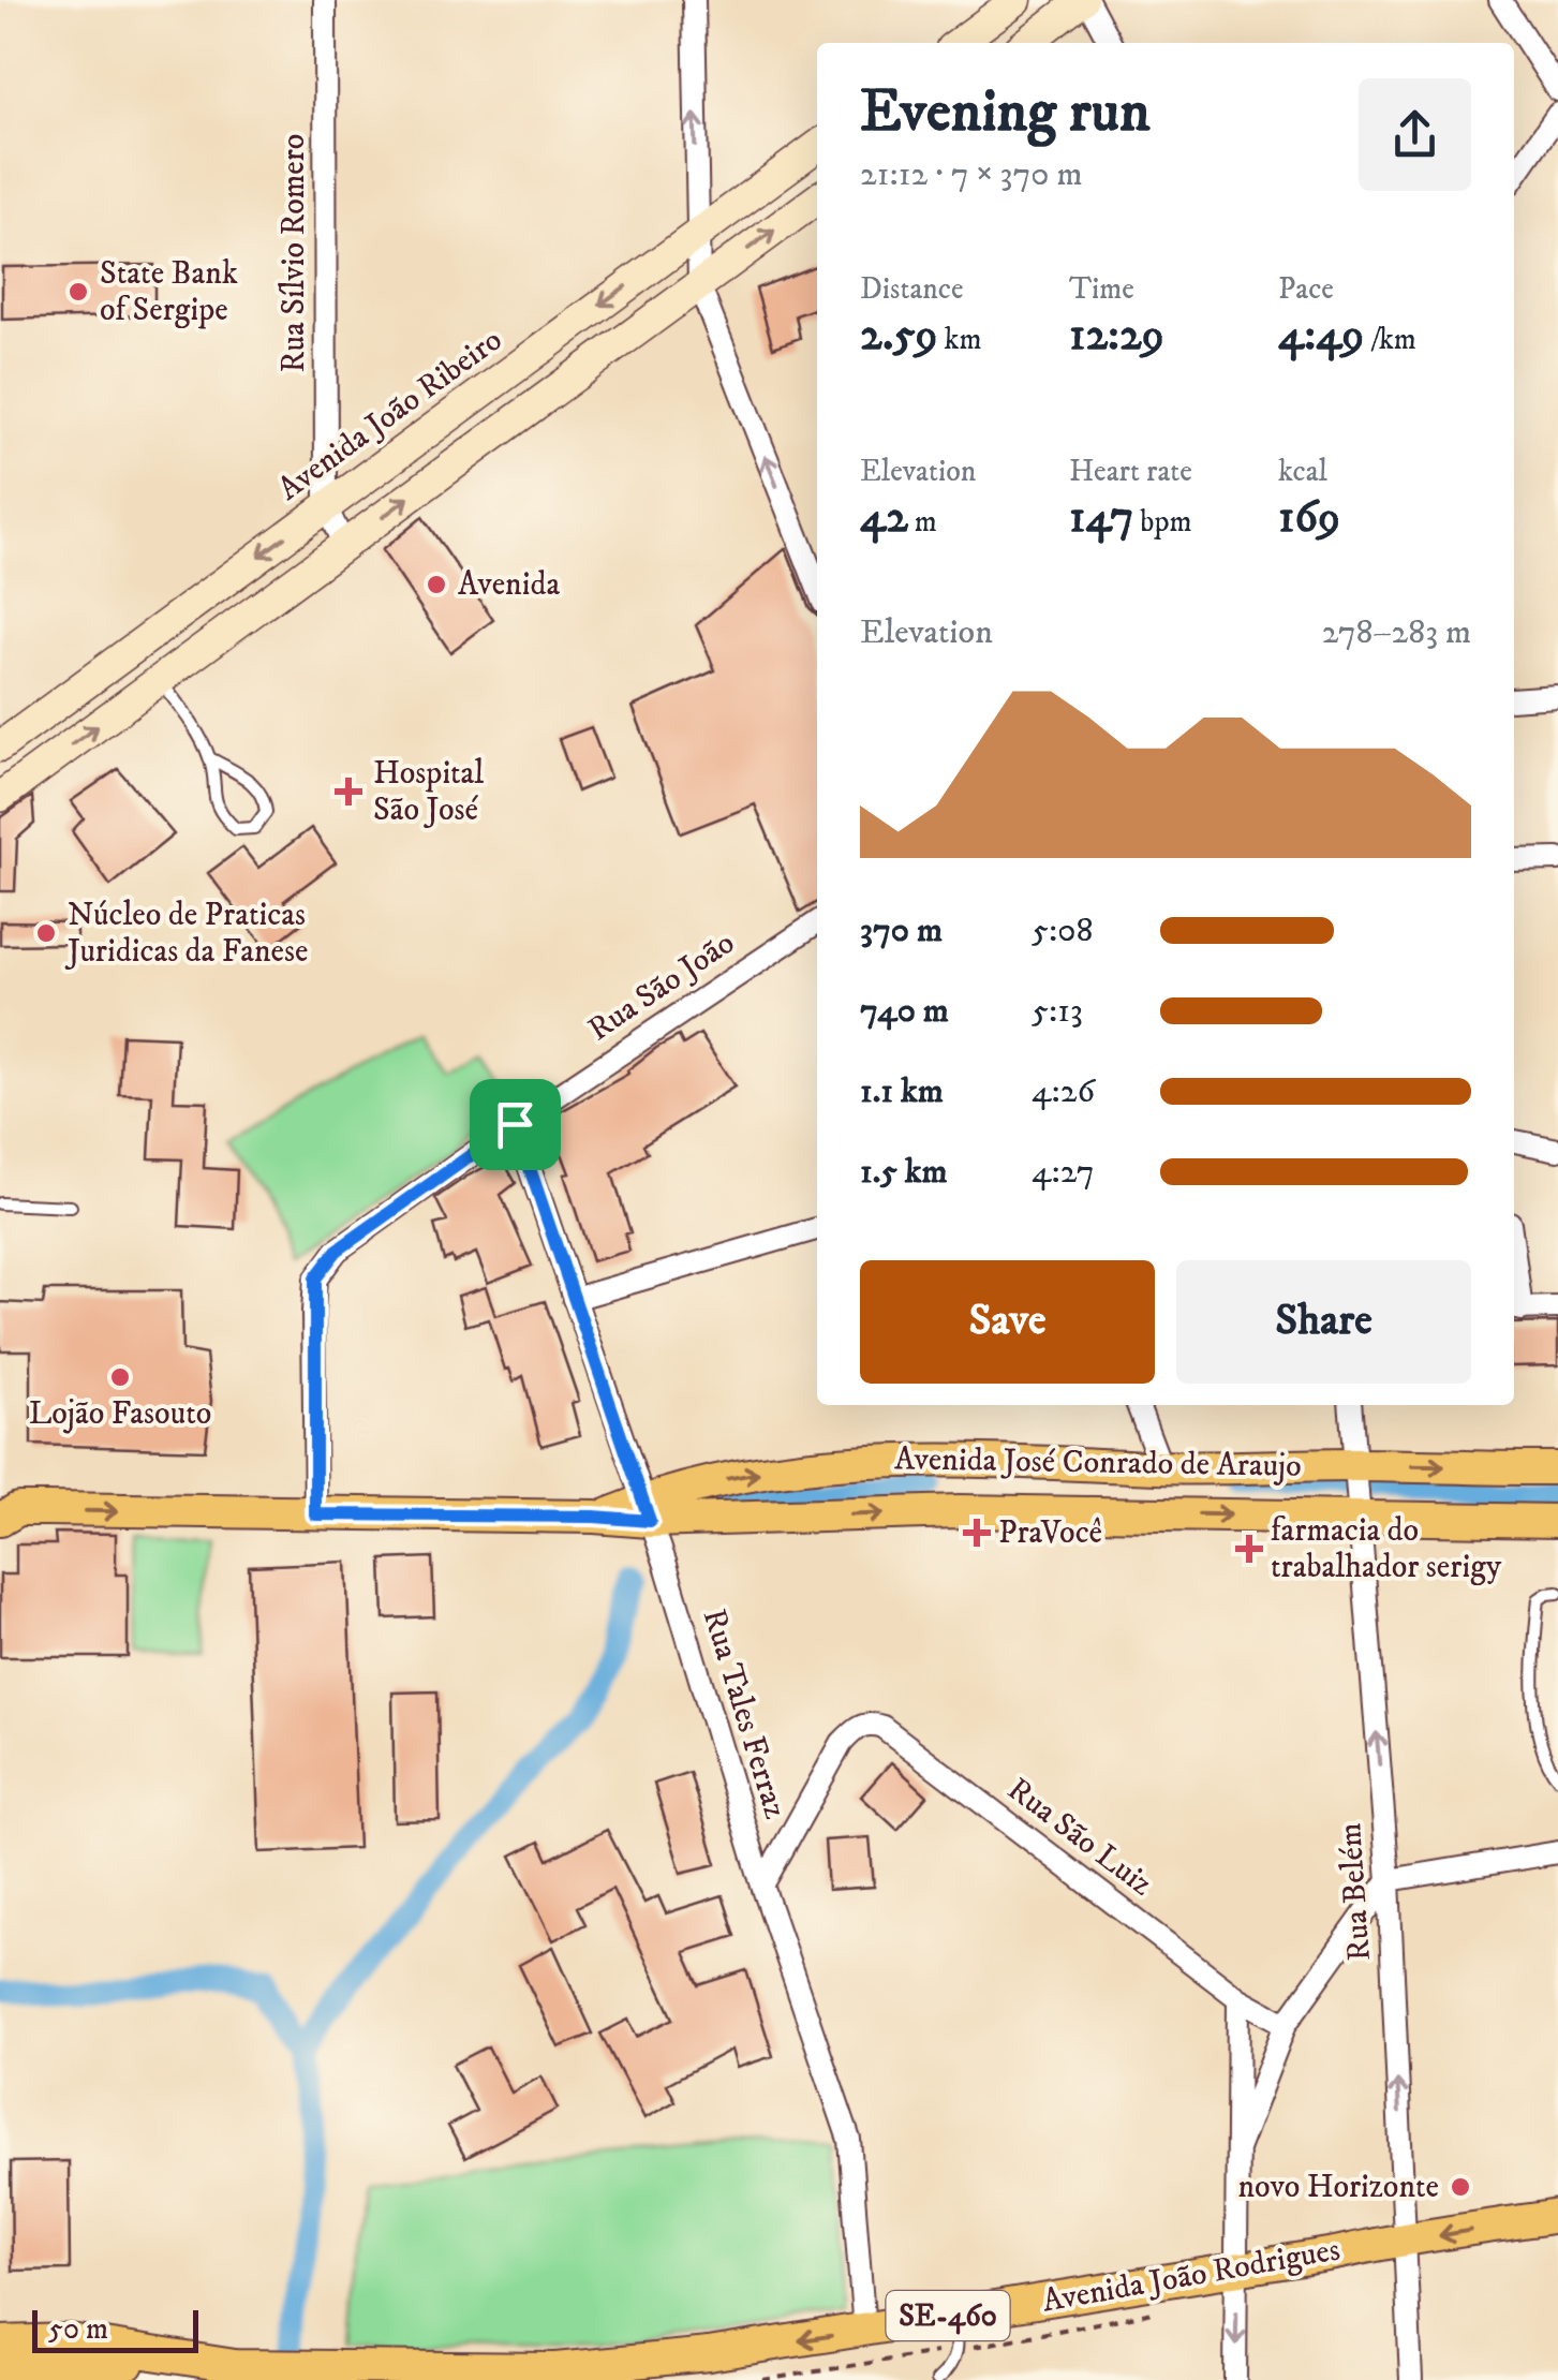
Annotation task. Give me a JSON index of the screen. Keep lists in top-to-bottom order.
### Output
{
  "streets": {
    "main road": [
      "Avenida João Ribeiro",
      "Avenida José Conrado de Araujo",
      "Avenida João Rodrigues",
      "SE-460"
    ],
    "street": [
      "Rua Sílvio Romero",
      "Rua São João",
      "Rua Tales Ferraz",
      "Rua São Luiz",
      "Rua Belém"
    ]
  },
  "crossings": [
    ["Rua Sílvio Romero", "Avenida João Ribeiro"],
    ["Rua São João", "Rua Tales Ferraz"],
    ["Avenida José Conrado de Araujo", "Rua Tales Ferraz"],
    ["Avenida José Conrado de Araujo", "Rua Belém"],
    ["Rua Tales Ferraz", "Rua São Luiz"],
    ["Rua Tales Ferraz", "Avenida João Rodrigues"],
    ["Rua Belém", "Avenida João Rodrigues"],
    ["Avenida João Rodrigues", "SE-460"]
  ],
  "one_way": ["Avenida José Conrado de Araujo", "Avenida João Rodrigues"],
  "places": {
    "other": [
      "State Bank of Sergipe",
      "Avenida",
      "Núcleo de Praticas Juridicas da Fanese",
      "Lojão Fasouto",
      "novo Horizonte"
    ],
    "health": ["Hospital São José", "PraVocê", "farmacia do trabalhador serigy"]
  },
  "scale_bar": "50 m",
  "page": {
    "heading": ["Evening run", "21:12 · 7 × 370 m"],
    "stats": [
      ["Distance", "2.59 km"],
      ["Time", "12:29"],
      ["Pace", "4:49 /km"],
      ["Elevation", "42 m"],
      ["Heart rate", "147 bpm"],
      ["kcal", "169"]
    ],
    "chart": ["Elevation", "278–283 m"],
    "list": [
      {
        "name": "370 m",
        "note": "5:08"
      },
      {
        "name": "740 m",
        "note": "5:13"
      },
      {
        "name": "1.1 km",
        "note": "4:26"
      },
      {
        "name": "1.5 km",
        "note": "4:27"
      }
    ],
    "buttons": ["Save", "Share"],
    "scale": "50 m"
  }
}
